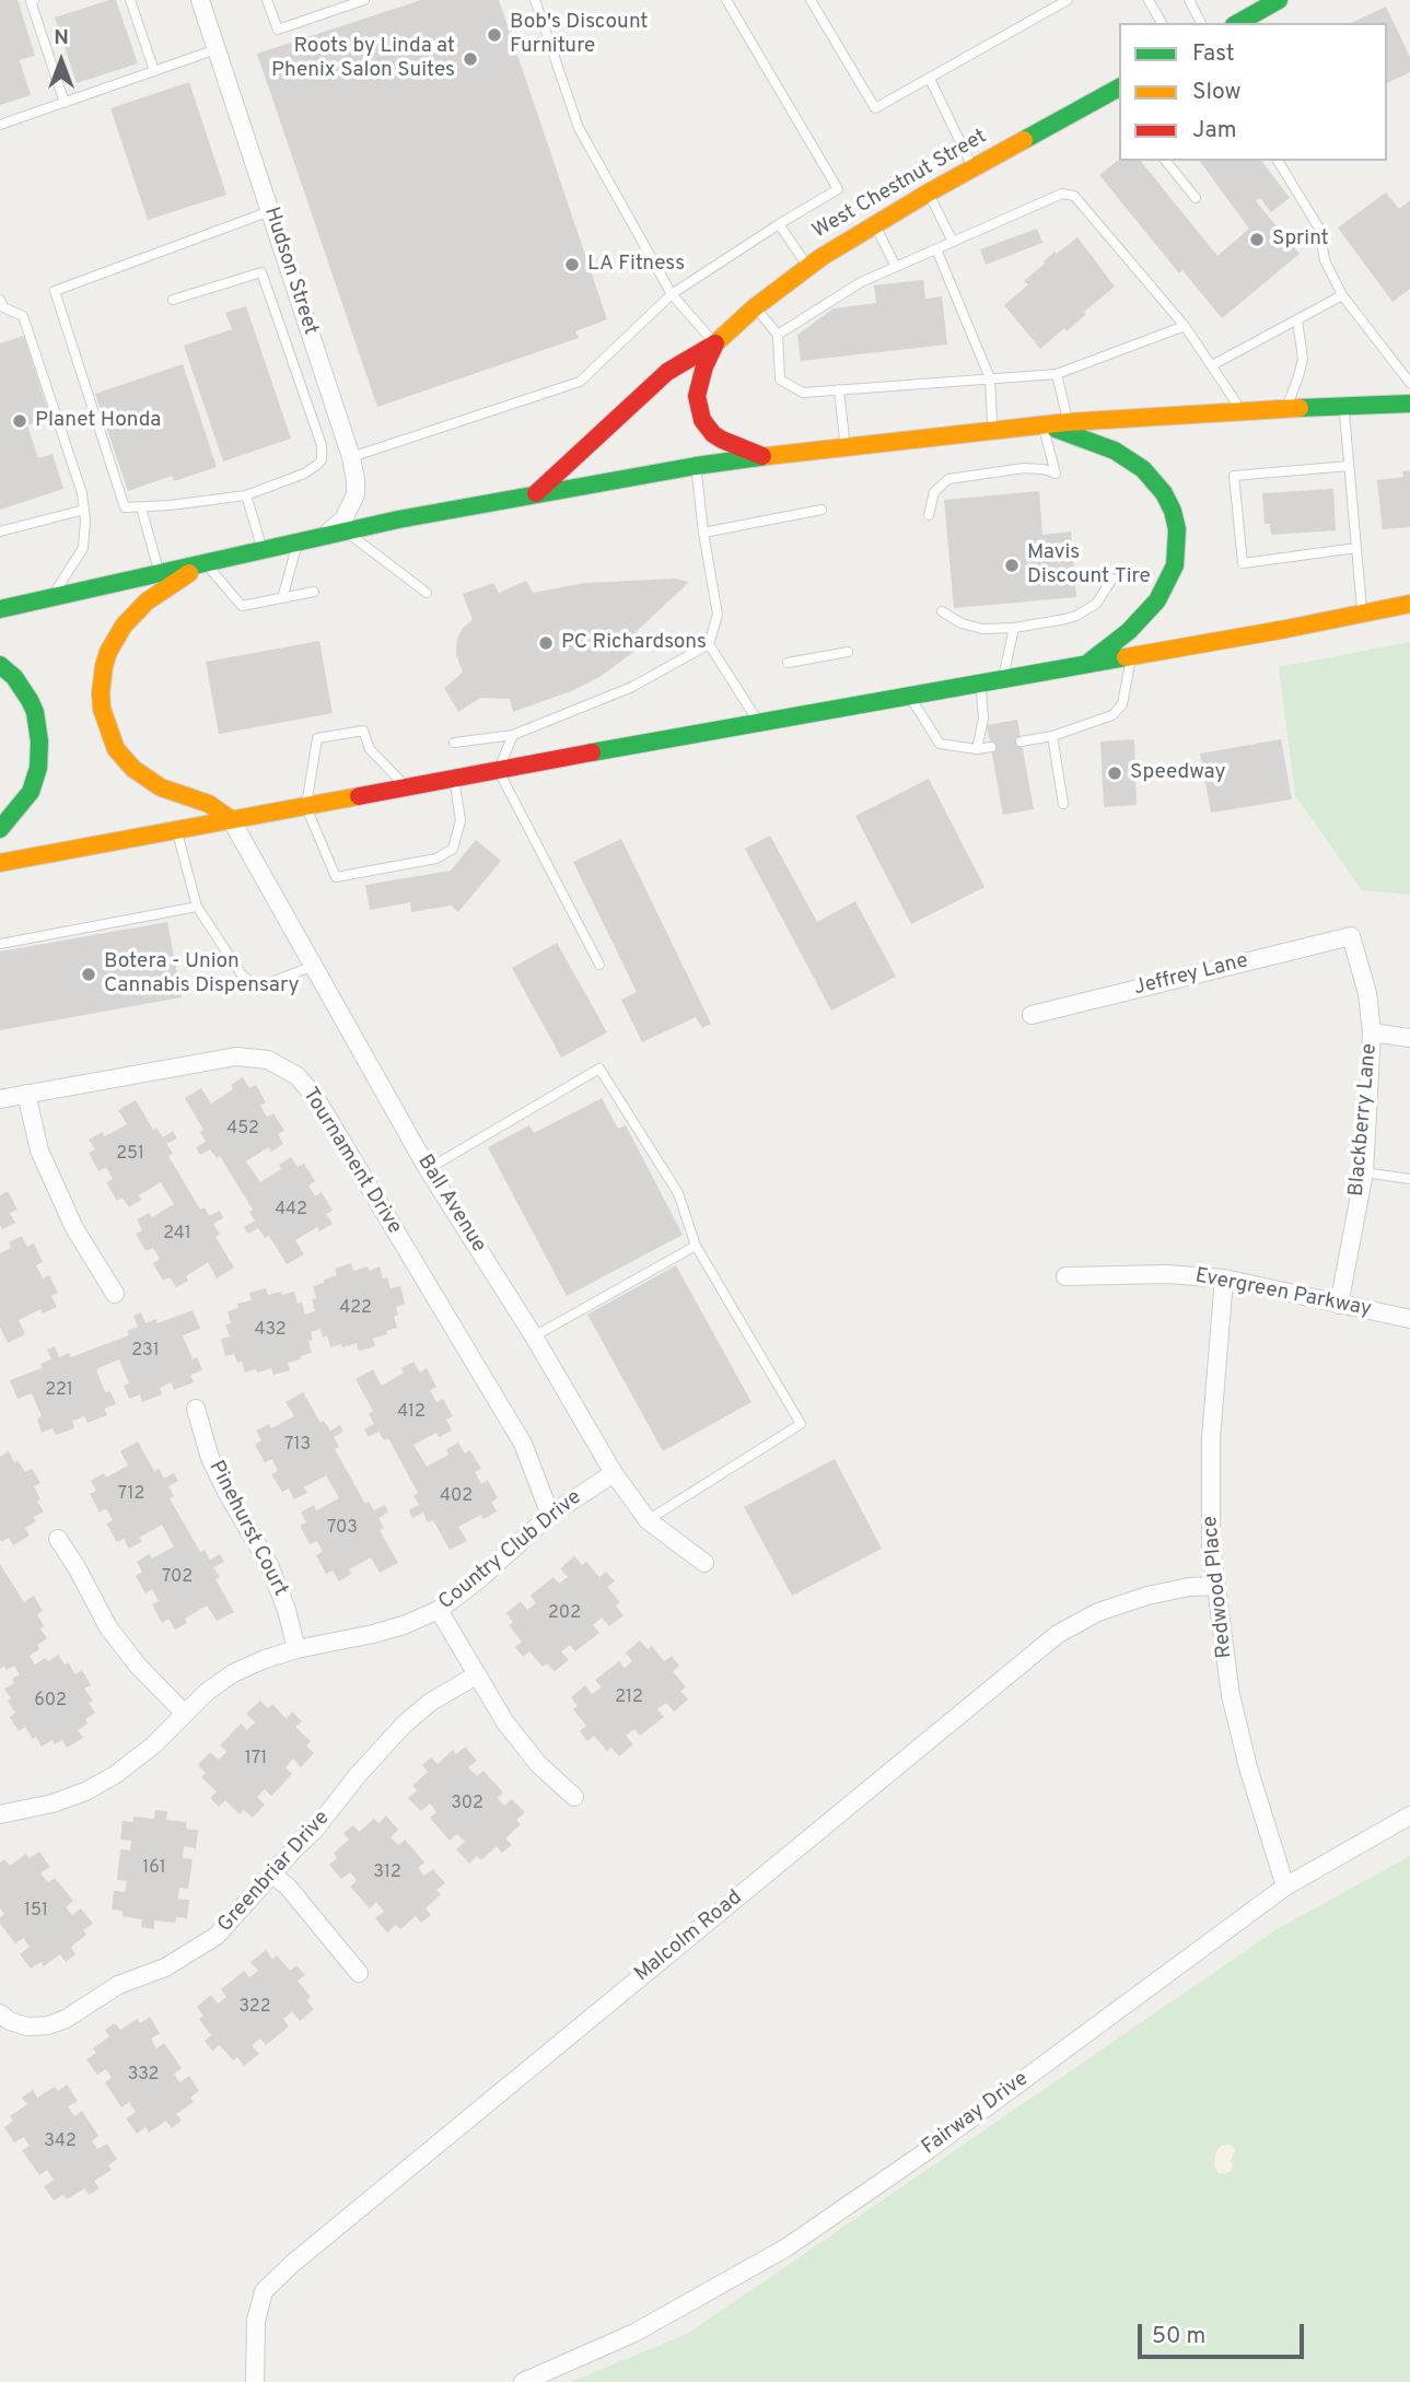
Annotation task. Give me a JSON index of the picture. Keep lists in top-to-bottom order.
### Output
{
  "streets": {
    "main road": ["West Chestnut Street"],
    "street": [
      "Hudson Street",
      "Jeffrey Lane",
      "Blackberry Lane",
      "Tournament Drive",
      "Ball Avenue",
      "Evergreen Parkway",
      "Pinehurst Court",
      "Country Club Drive",
      "Redwood Place",
      "Greenbriar Drive",
      "Malcolm Road",
      "Fairway Drive"
    ]
  },
  "crossings": [
    ["Jeffrey Lane", "Blackberry Lane"],
    ["Blackberry Lane", "Evergreen Parkway"],
    ["Tournament Drive", "Country Club Drive"],
    ["Ball Avenue", "Country Club Drive"],
    ["Evergreen Parkway", "Redwood Place"],
    ["Pinehurst Court", "Country Club Drive"],
    ["Redwood Place", "Malcolm Road"],
    ["Redwood Place", "Fairway Drive"]
  ],
  "places": [
    "Bob's Discount Furniture",
    "Roots by Linda at Phenix Salon Suites",
    "Sprint",
    "LA Fitness",
    "Planet Honda",
    "Mavis Discount Tire",
    "PC Richardsons",
    "Speedway",
    "Botera - Union Cannabis Dispensary"
  ],
  "house_numbers": [
    "452",
    "251",
    "442",
    "241",
    "422",
    "432",
    "231",
    "221",
    "412",
    "713",
    "712",
    "402",
    "703",
    "702",
    "202",
    "212",
    "602",
    "171",
    "302",
    "161",
    "312",
    "151",
    "322",
    "332",
    "342"
  ],
  "legend": ["Fast", "Slow", "Jam"],
  "scale_bar": "50 m",
  "north": "top"
}
